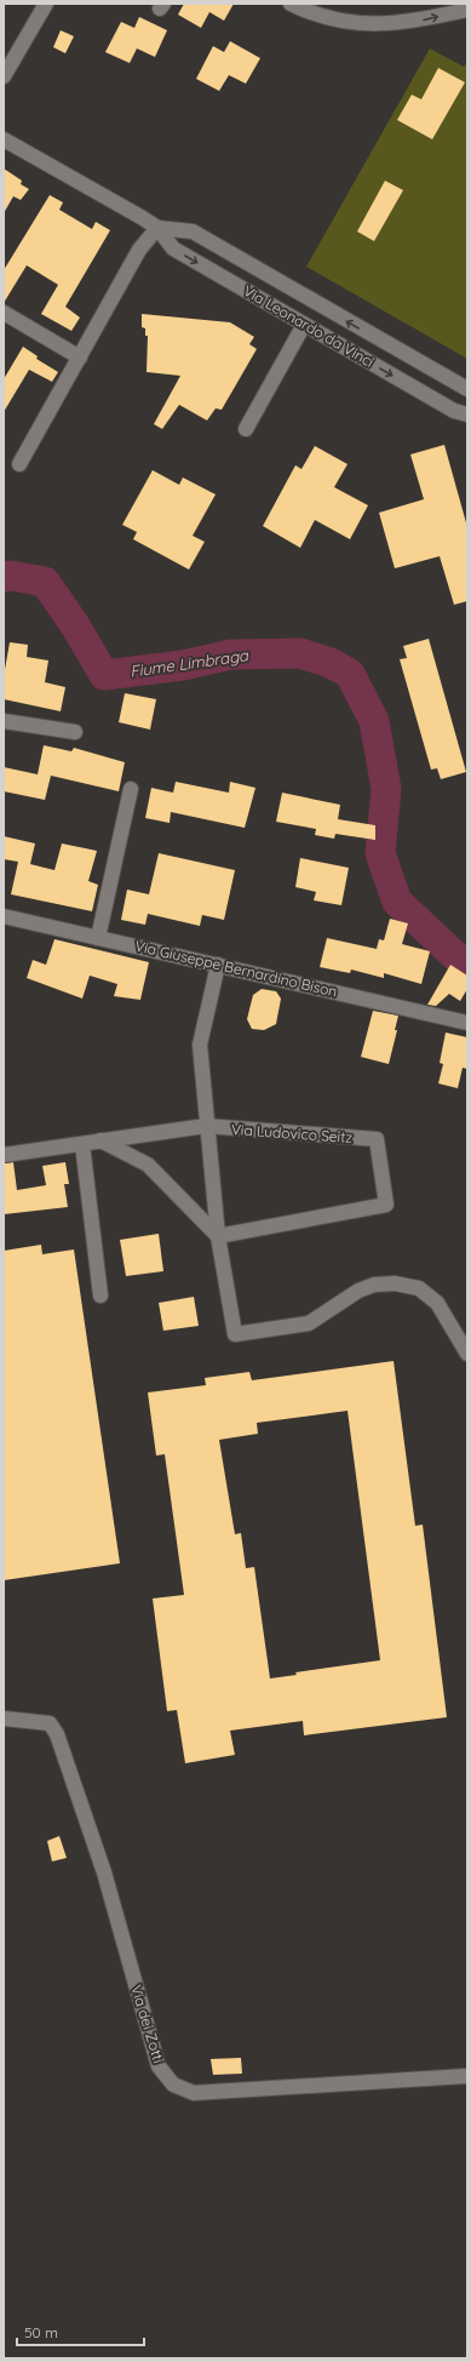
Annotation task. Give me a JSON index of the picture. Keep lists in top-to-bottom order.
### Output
{
  "streets": {
    "street": [
      "Via Leonardo da Vinci",
      "Via Giuseppe Bernardino Bison",
      "Via Ludovico Seitz",
      "Via dei Zotti"
    ]
  },
  "water": ["Fiume Limbraga"],
  "scale_bar": "50 m"
}
